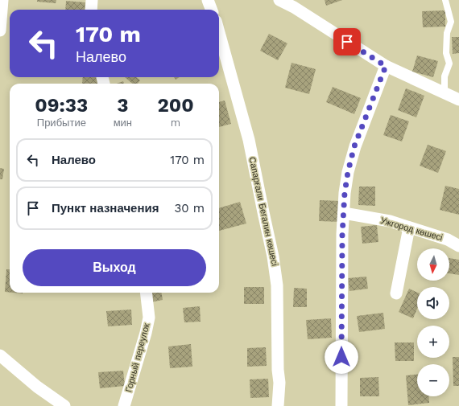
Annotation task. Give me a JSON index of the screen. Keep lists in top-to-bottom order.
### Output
{
  "streets": {
    "street": ["Сапарғали Бегалин көшесі", "Ужгород көшесі", "Горный переулок"]
  },
  "north": "bottom",
  "page": {
    "turn": ["170 m", "Налево"],
    "eta": [
      "09:33",
      "Прибытие",
      "3",
      "мин",
      "200",
      "m"
    ],
    "list": [
      {
        "name": "Налево",
        "value": "170 m"
      },
      {
        "name": "Пункт назначения",
        "value": "30 m"
      }
    ],
    "buttons": "Выход",
    "map_buttons": ["+", "−"]
  }
}
